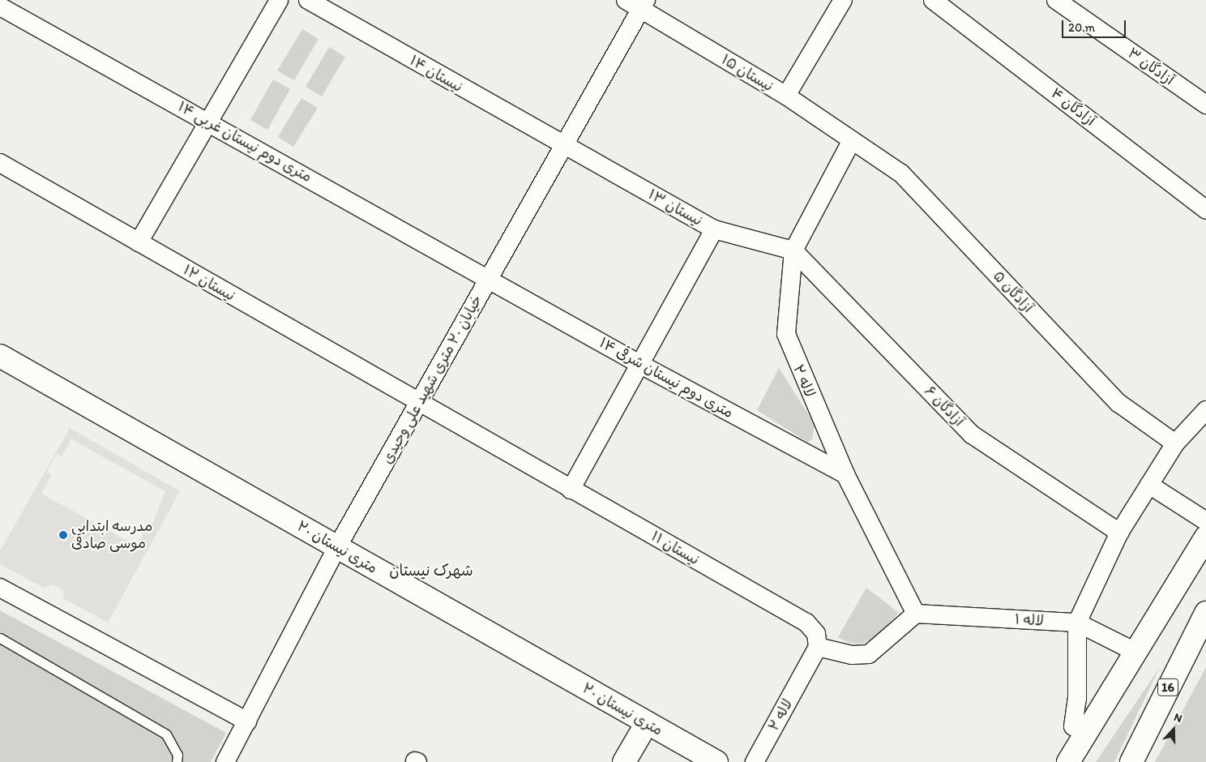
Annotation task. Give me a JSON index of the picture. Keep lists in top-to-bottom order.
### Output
{
  "streets": {
    "main road": ["۲۰ متری نیستان", "16"],
    "street": [
      "آزادگان ۳",
      "نیستان ۱۵",
      "نیستان ۱۴",
      "آزادگان ۴",
      "۱۴ متری دوم نیستان غربی",
      "نیستان ۱۳",
      "نیستان ۱۲",
      "آزادگان ۵",
      "۱۴ متری دوم نیستان شرقی",
      "خیابان ۲۰ متری شهید علی وحیدی",
      "لاله ۲",
      "آزادگان ۶",
      "نیستان ۱۱",
      "لاله ۱"
    ]
  },
  "crossings": [
    ["نیستان ۱۵", "آزادگان ۵"],
    ["نیستان ۱۵", "خیابان ۲۰ متری شهید علی وحیدی"],
    ["نیستان ۱۵", "لاله ۲"],
    ["نیستان ۱۴", "نیستان ۱۳"],
    ["نیستان ۱۴", "خیابان ۲۰ متری شهید علی وحیدی"],
    ["۱۴ متری دوم نیستان غربی", "۱۴ متری دوم نیستان شرقی"],
    ["۱۴ متری دوم نیستان غربی", "خیابان ۲۰ متری شهید علی وحیدی"],
    ["نیستان ۱۳", "خیابان ۲۰ متری شهید علی وحیدی"],
    ["نیستان ۱۳", "لاله ۲"],
    ["نیستان ۱۳", "آزادگان ۶"],
    ["نیستان ۱۲", "خیابان ۲۰ متری شهید علی وحیدی"],
    ["نیستان ۱۲", "نیستان ۱۱"],
    ["آزادگان ۵", "لاله ۲"],
    ["۱۴ متری دوم نیستان شرقی", "خیابان ۲۰ متری شهید علی وحیدی"],
    ["۱۴ متری دوم نیستان شرقی", "لاله ۲"],
    ["خیابان ۲۰ متری شهید علی وحیدی", "۲۰ متری نیستان"],
    ["خیابان ۲۰ متری شهید علی وحیدی", "نیستان ۱۱"],
    ["لاله ۲", "آزادگان ۶"],
    ["لاله ۲", "نیستان ۱۱"],
    ["لاله ۲", "لاله ۱"]
  ],
  "districts": ["شهرک نیستان"],
  "places": ["مدرسه ابتدایی موسی صادقی"],
  "scale_bar": "20 m",
  "north": "top"
}
